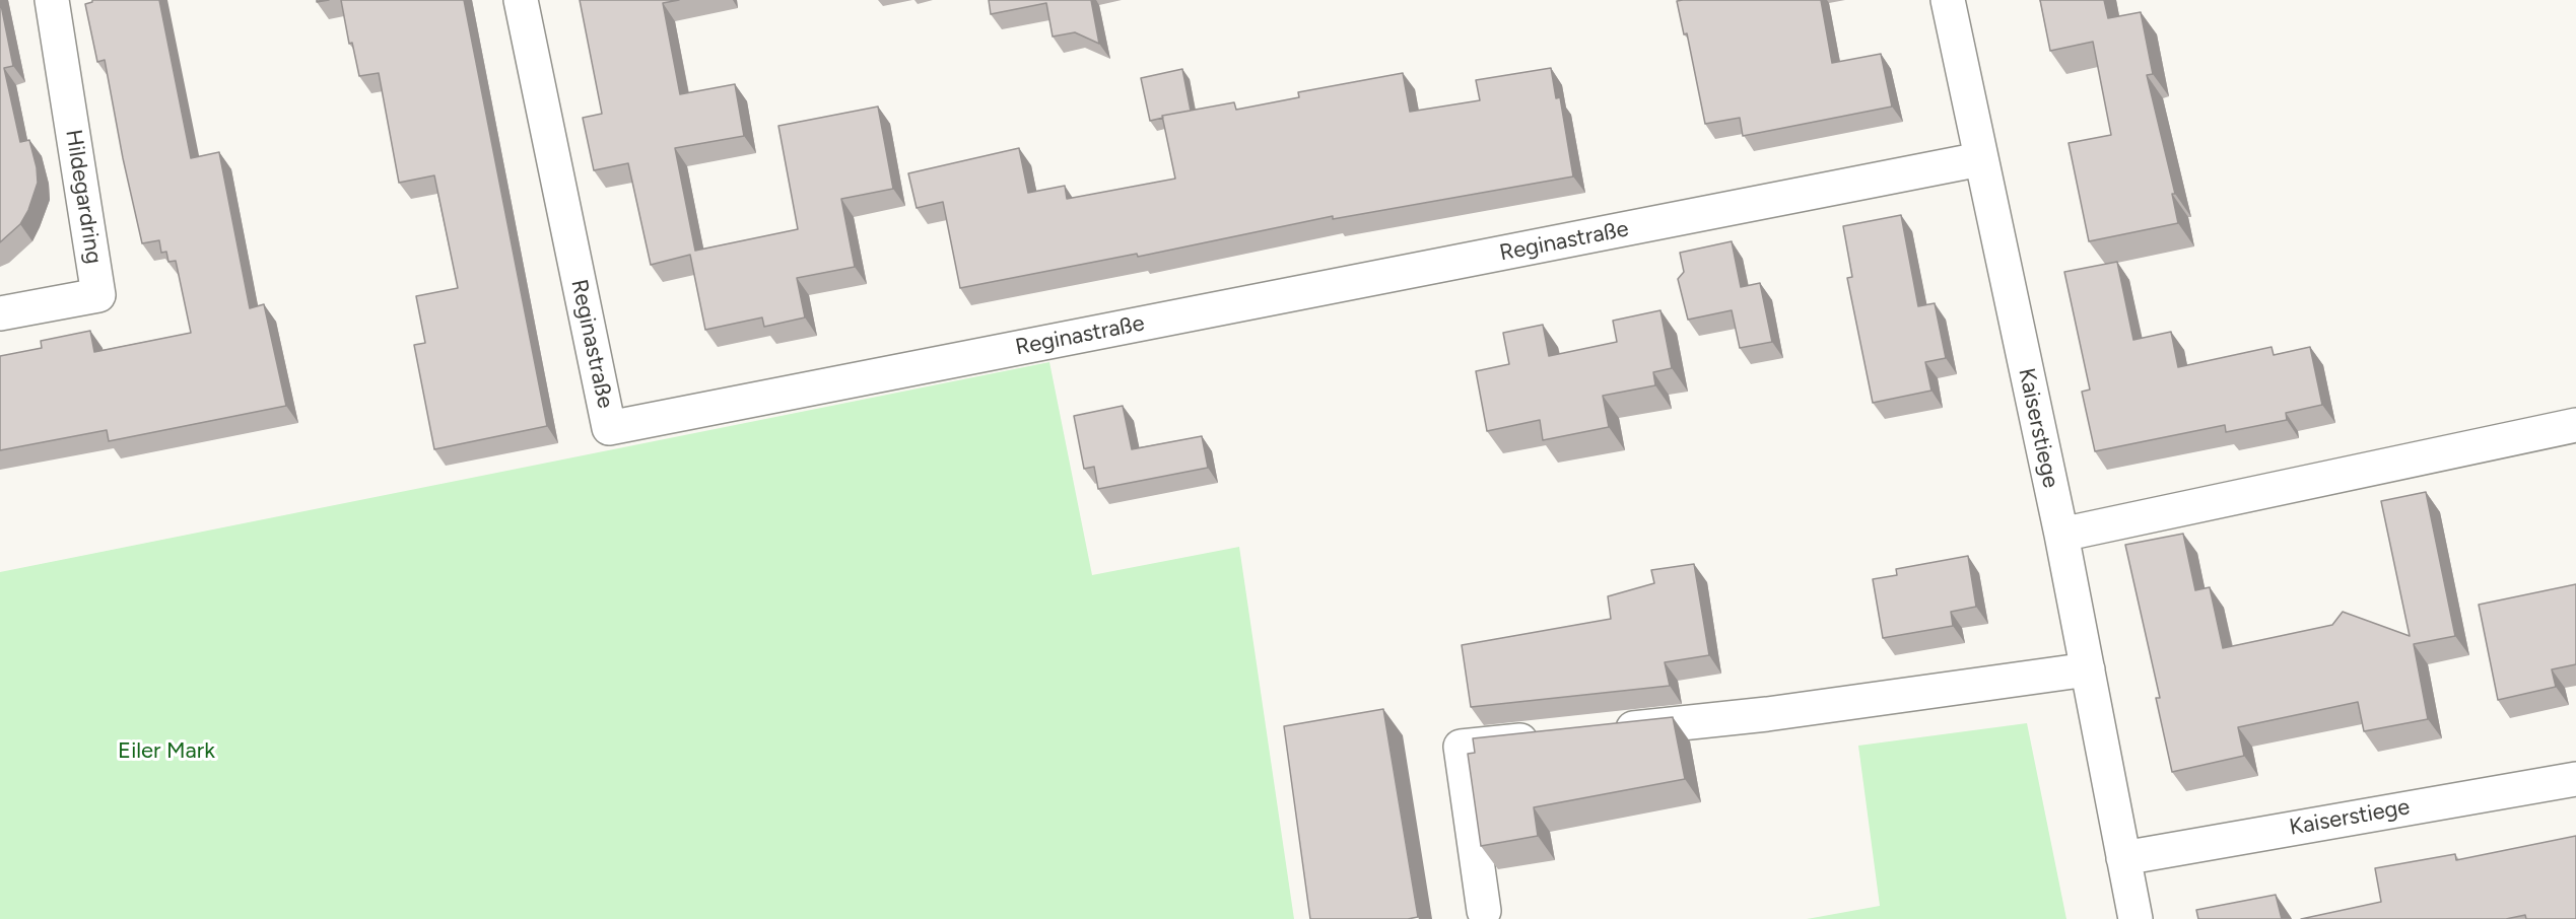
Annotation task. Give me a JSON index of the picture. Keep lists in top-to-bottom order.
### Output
{
  "streets": {
    "street": ["Hildegardring", "Reginastraße", "Kaiserstiege"]
  },
  "crossings": [
    ["Reginastraße", "Kaiserstiege"]
  ],
  "parks": ["Eiler Mark"]
}
